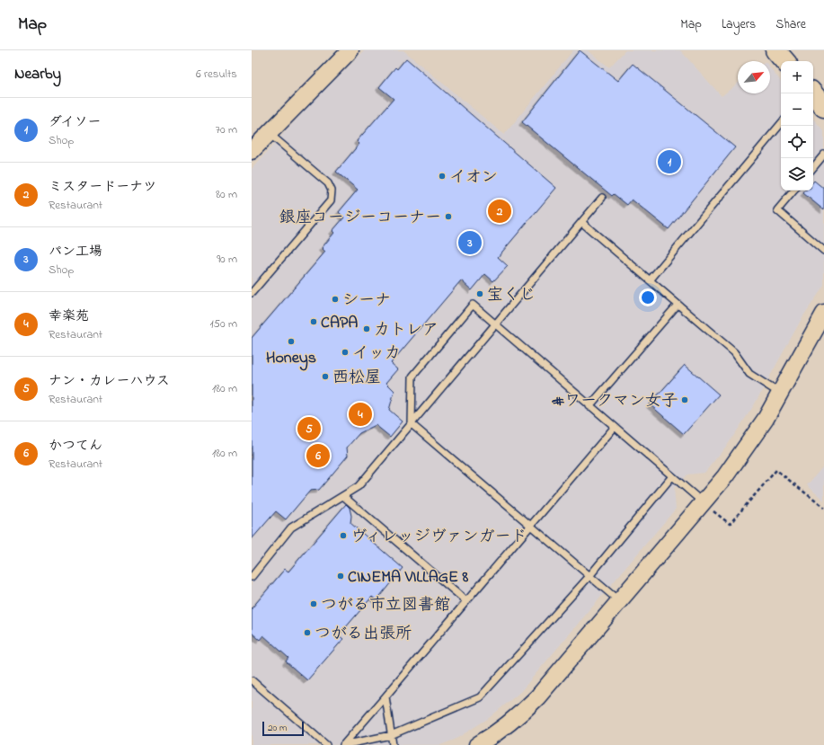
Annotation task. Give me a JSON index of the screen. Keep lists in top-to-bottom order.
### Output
{
  "places": [
    "イオン",
    "銀座コージーコーナー",
    "宝くじ",
    "シーナ",
    "CAPA",
    "カトレア",
    "Honeys",
    "イッカ",
    "西松屋",
    "#ワークマン女子",
    "ヴィレッジヴァンガード",
    "CINEMA VILLAGE 8",
    "つがる市立図書館",
    "つがる出張所"
  ],
  "scale_bar": "20 m",
  "north": "top right",
  "page": {
    "header": "Map",
    "nav": ["Map", "Layers", "Share"],
    "heading": ["Nearby", "6 results"],
    "map_buttons": ["+", "−"],
    "list": [
      {
        "mark": "1",
        "name": "ダイソー",
        "note": "Shop",
        "value": "70 m"
      },
      {
        "mark": "2",
        "name": "ミスタードーナツ",
        "note": "Restaurant",
        "value": "80 m"
      },
      {
        "mark": "3",
        "name": "パン工場",
        "note": "Shop",
        "value": "90 m"
      },
      {
        "mark": "4",
        "name": "幸楽苑",
        "note": "Restaurant",
        "value": "150 m"
      },
      {
        "mark": "5",
        "name": "ナン・カレーハウス",
        "note": "Restaurant",
        "value": "180 m"
      },
      {
        "mark": "6",
        "name": "かつてん",
        "note": "Restaurant",
        "value": "180 m"
      }
    ],
    "pins": [
      "1",
      "2",
      "3",
      "4",
      "5",
      "6"
    ],
    "scale": "20 m"
  }
}
